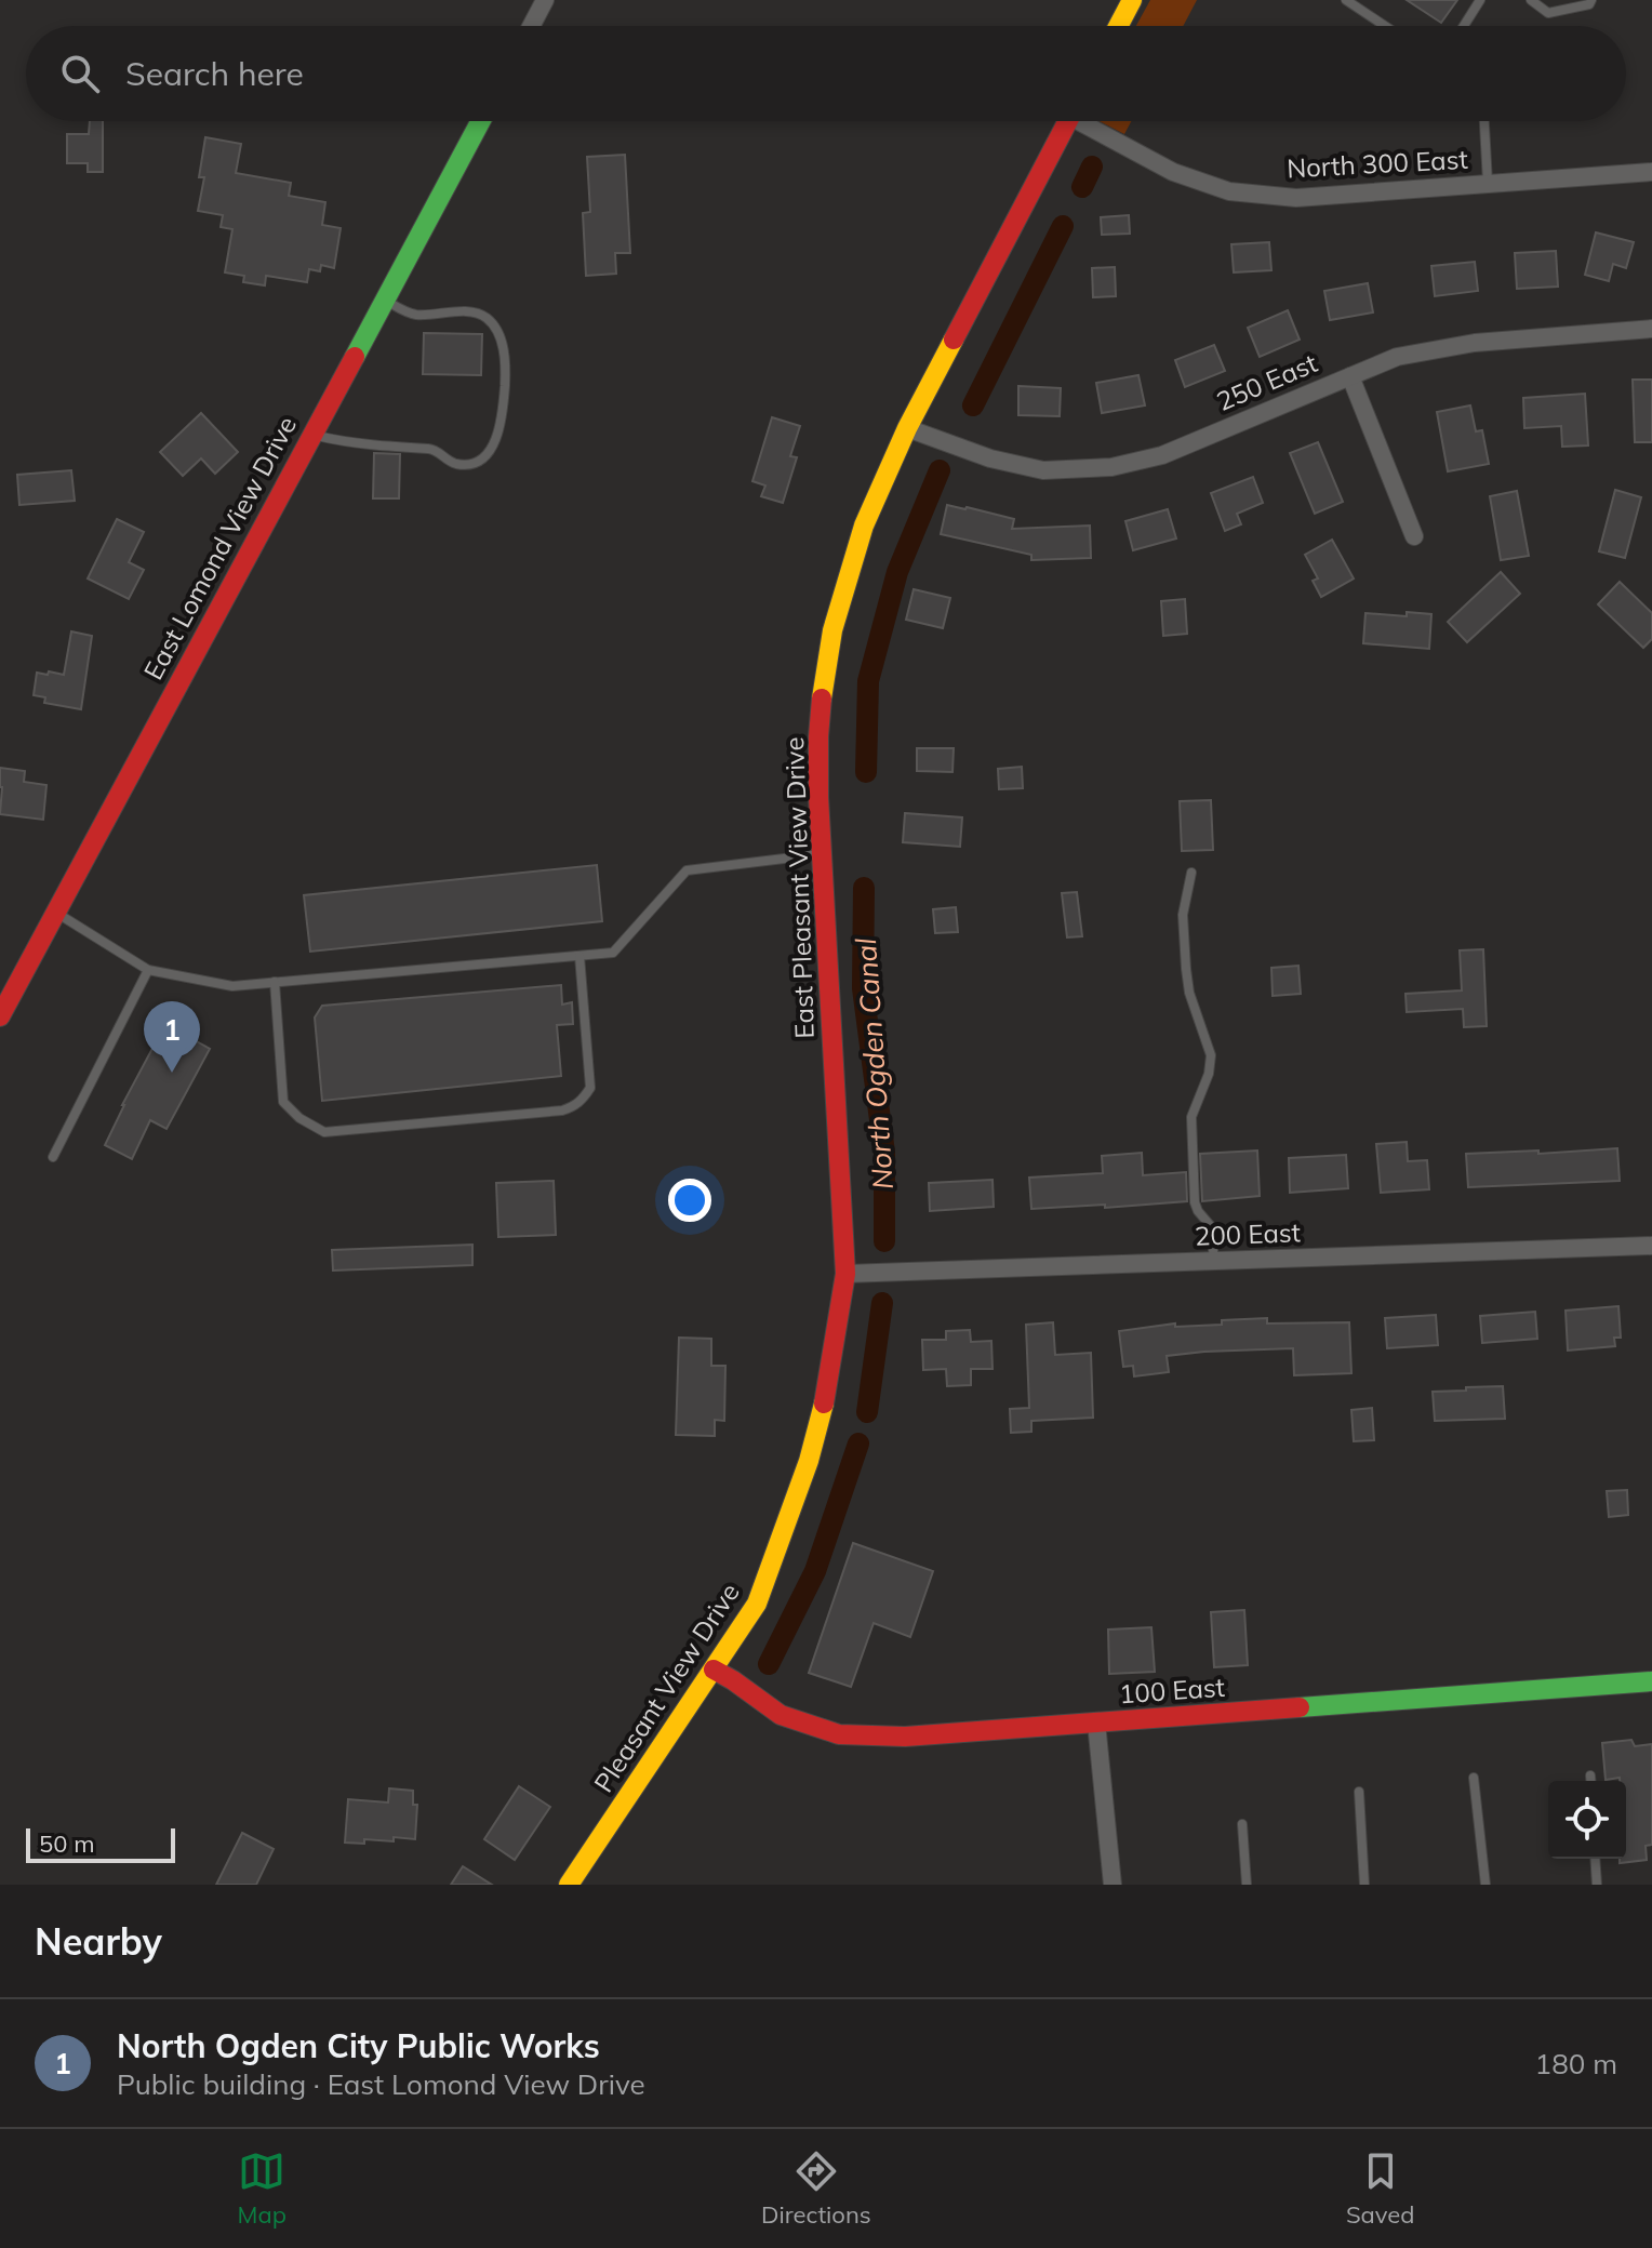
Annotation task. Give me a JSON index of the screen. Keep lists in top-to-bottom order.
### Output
{
  "streets": {
    "street": [
      "North 300 East",
      "250 East",
      "East Lomond View Drive",
      "East Pleasant View Drive",
      "200 East",
      "Pleasant View Drive",
      "100 East"
    ]
  },
  "crossings": [
    ["250 East", "East Pleasant View Drive"],
    ["East Pleasant View Drive", "200 East"],
    ["East Pleasant View Drive", "Pleasant View Drive"],
    ["Pleasant View Drive", "100 East"]
  ],
  "water": ["North Ogden Canal"],
  "scale_bar": "50 m",
  "page": {
    "search": "Search here",
    "pins": "1",
    "scale": "50 m",
    "heading": "Nearby",
    "list": [
      {
        "mark": "1",
        "name": "North Ogden City Public Works",
        "note": "Public building · East Lomond View Drive",
        "value": "180 m"
      }
    ],
    "nav": ["Map", "Directions", "Saved"]
  }
}
